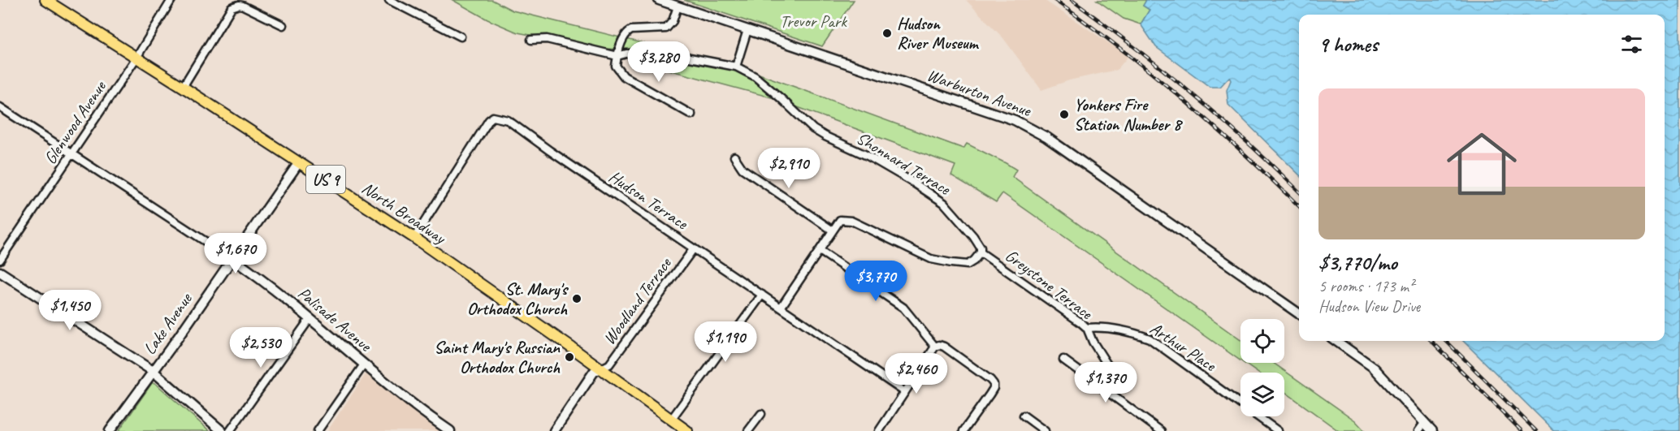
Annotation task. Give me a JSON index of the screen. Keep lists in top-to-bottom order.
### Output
{
  "streets": {
    "main road": ["US 9", "North Broadway"],
    "street": [
      "Warburton Avenue",
      "Glenwood Avenue",
      "Shonnard Terrace",
      "Hudson Terrace",
      "Greystone Terrace",
      "Woodland Terrace",
      "Palisade Avenue",
      "Lake Avenue",
      "Arthur Place"
    ]
  },
  "crossings": [
    ["Glenwood Avenue", "North Broadway"],
    ["Glenwood Avenue", "Palisade Avenue"],
    ["Shonnard Terrace", "Greystone Terrace"],
    ["Hudson Terrace", "North Broadway"],
    ["Hudson Terrace", "Woodland Terrace"],
    ["North Broadway", "Woodland Terrace"],
    ["North Broadway", "Lake Avenue"],
    ["Greystone Terrace", "Arthur Place"],
    ["Palisade Avenue", "Lake Avenue"]
  ],
  "parks": ["Trevor Park"],
  "places": [
    "Hudson River Museum",
    "Yonkers Fire Station Number 8",
    "St. Mary's Orthodox Church",
    "Saint Mary's Russian Orthodox Church"
  ],
  "page": {
    "heading": "9 homes",
    "price": [
      "$3,280",
      "$2,910",
      "$1,670",
      "$3,770",
      "$1,450",
      "$1,190",
      "$2,530",
      "$2,460",
      "$1,370"
    ],
    "list": [
      {
        "name": "$3,770/mo",
        "note": "5 rooms · 173 m² · Hudson View Drive"
      }
    ]
  }
}
